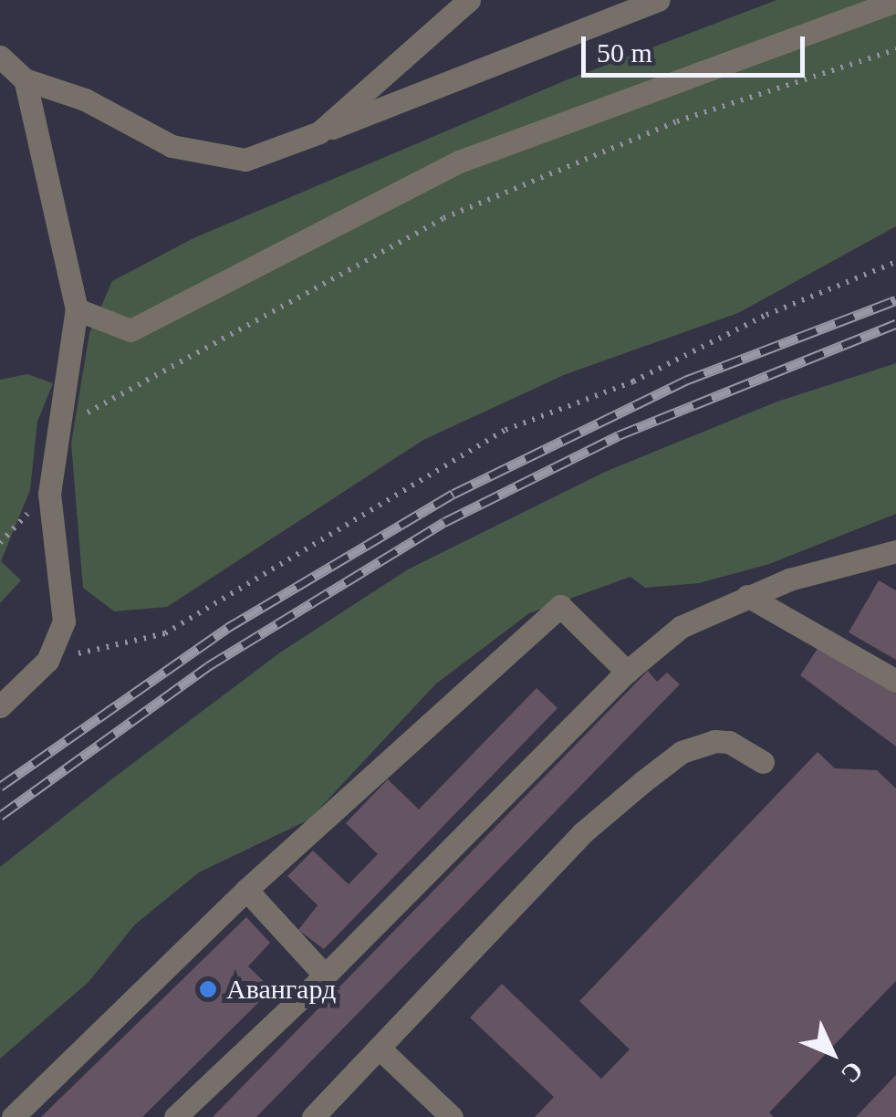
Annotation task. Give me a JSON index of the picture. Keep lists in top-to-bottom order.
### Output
{
  "places": ["Авангард"],
  "scale_bar": "50 m",
  "north": "bottom right"
}
